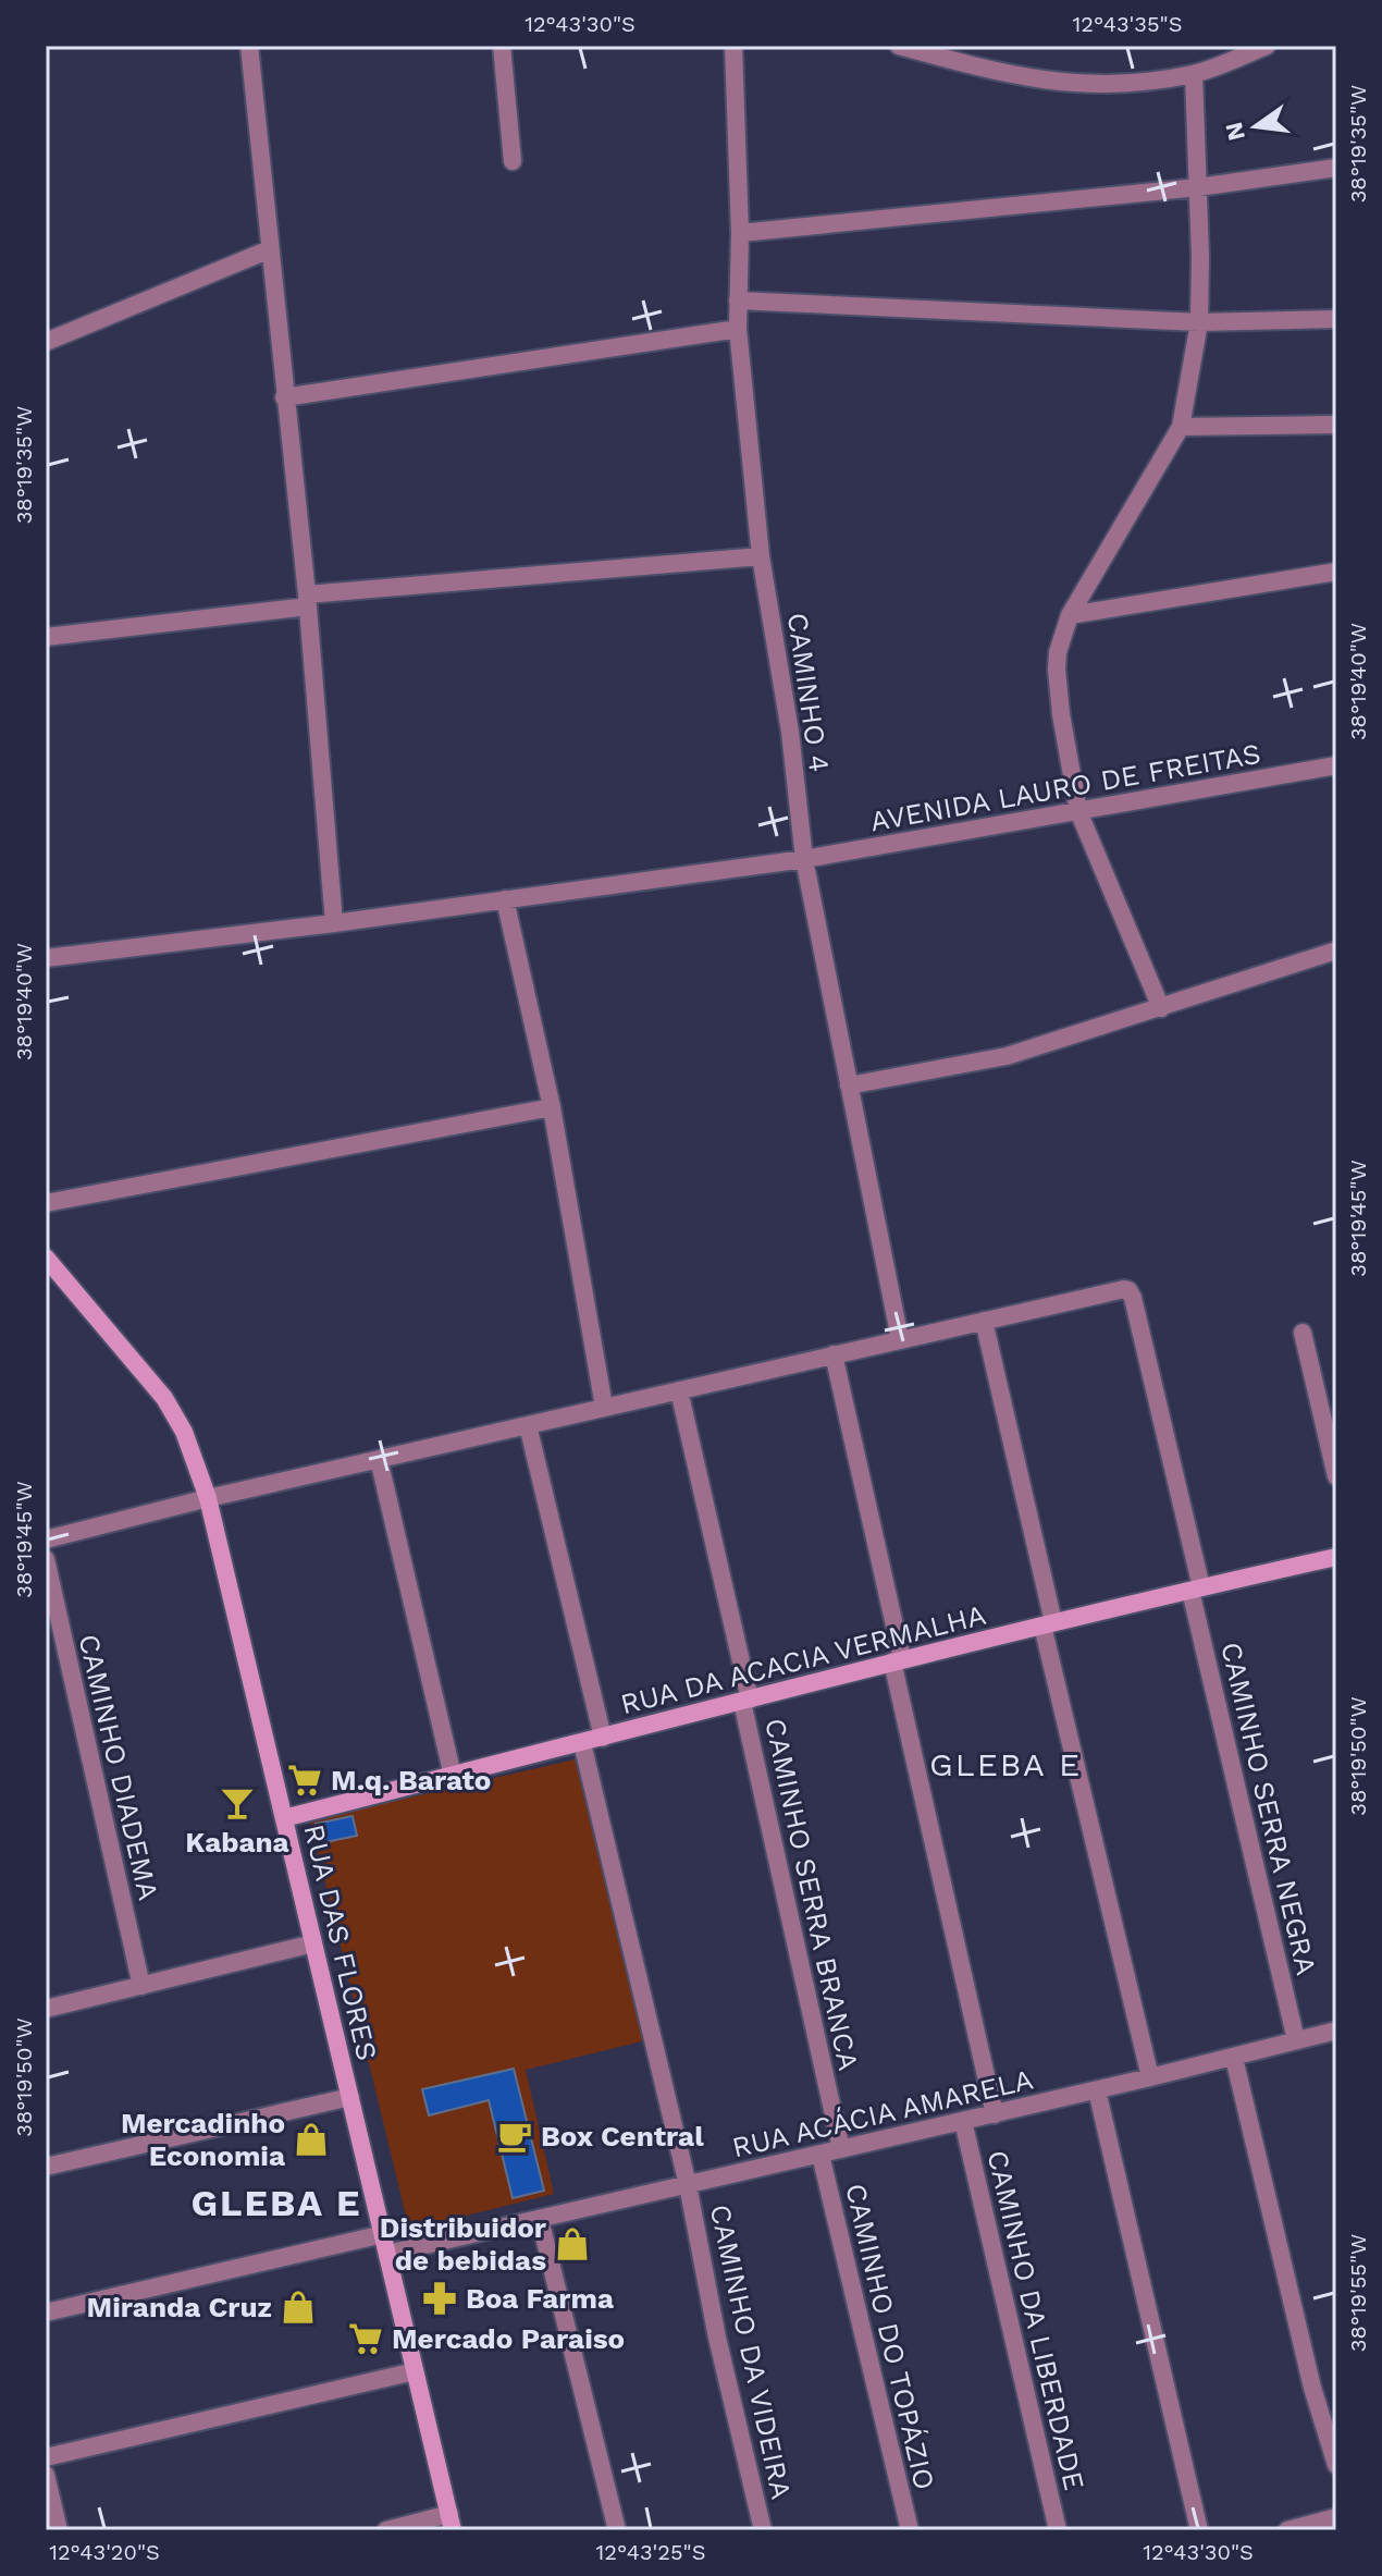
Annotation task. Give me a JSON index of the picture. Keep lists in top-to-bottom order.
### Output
{
  "streets": {
    "street": [
      "CAMINHO 4",
      "AVENIDA LAURO DE FREITAS",
      "RUA DA ACACIA VERMALHA",
      "CAMINHO DIADEMA",
      "CAMINHO SERRA NEGRA",
      "CAMINHO SERRA BRANCA",
      "RUA DAS FLORES",
      "RUA ACÁCIA AMARELA",
      "CAMINHO DA LIBERDADE",
      "CAMINHO DO TOPÁZIO",
      "CAMINHO DA VIDEIRA"
    ]
  },
  "crossings": [
    ["CAMINHO 4", "AVENIDA LAURO DE FREITAS"],
    ["RUA DA ACACIA VERMALHA", "CAMINHO SERRA NEGRA"],
    ["RUA DA ACACIA VERMALHA", "CAMINHO SERRA BRANCA"],
    ["RUA DA ACACIA VERMALHA", "RUA DAS FLORES"],
    ["RUA DA ACACIA VERMALHA", "CAMINHO DA VIDEIRA"],
    ["CAMINHO SERRA NEGRA", "RUA ACÁCIA AMARELA"],
    ["CAMINHO SERRA BRANCA", "RUA ACÁCIA AMARELA"],
    ["RUA DAS FLORES", "RUA ACÁCIA AMARELA"],
    ["RUA ACÁCIA AMARELA", "CAMINHO DA LIBERDADE"],
    ["RUA ACÁCIA AMARELA", "CAMINHO DO TOPÁZIO"],
    ["RUA ACÁCIA AMARELA", "CAMINHO DA VIDEIRA"]
  ],
  "districts": ["GLEBA E", "GLEBA E"],
  "places": {
    "supermarket": ["M.q. Barato", "Mercado Paraiso"],
    "bar": ["Kabana"],
    "cafe": ["Box Central"],
    "shop": ["Mercadinho Economia", "Distribuidor de bebidas", "Miranda Cruz"],
    "pharmacy": ["Boa Farma"]
  },
  "north": "left",
  "coordinates": [
    "12°43'30\"S",
    "12°43'35\"S",
    "38°19'35\"W",
    "38°19'40\"W",
    "38°19'45\"W",
    "38°19'50\"W",
    "38°19'55\"W",
    "12°43'20\"S",
    "12°43'25\"S"
  ]
}
